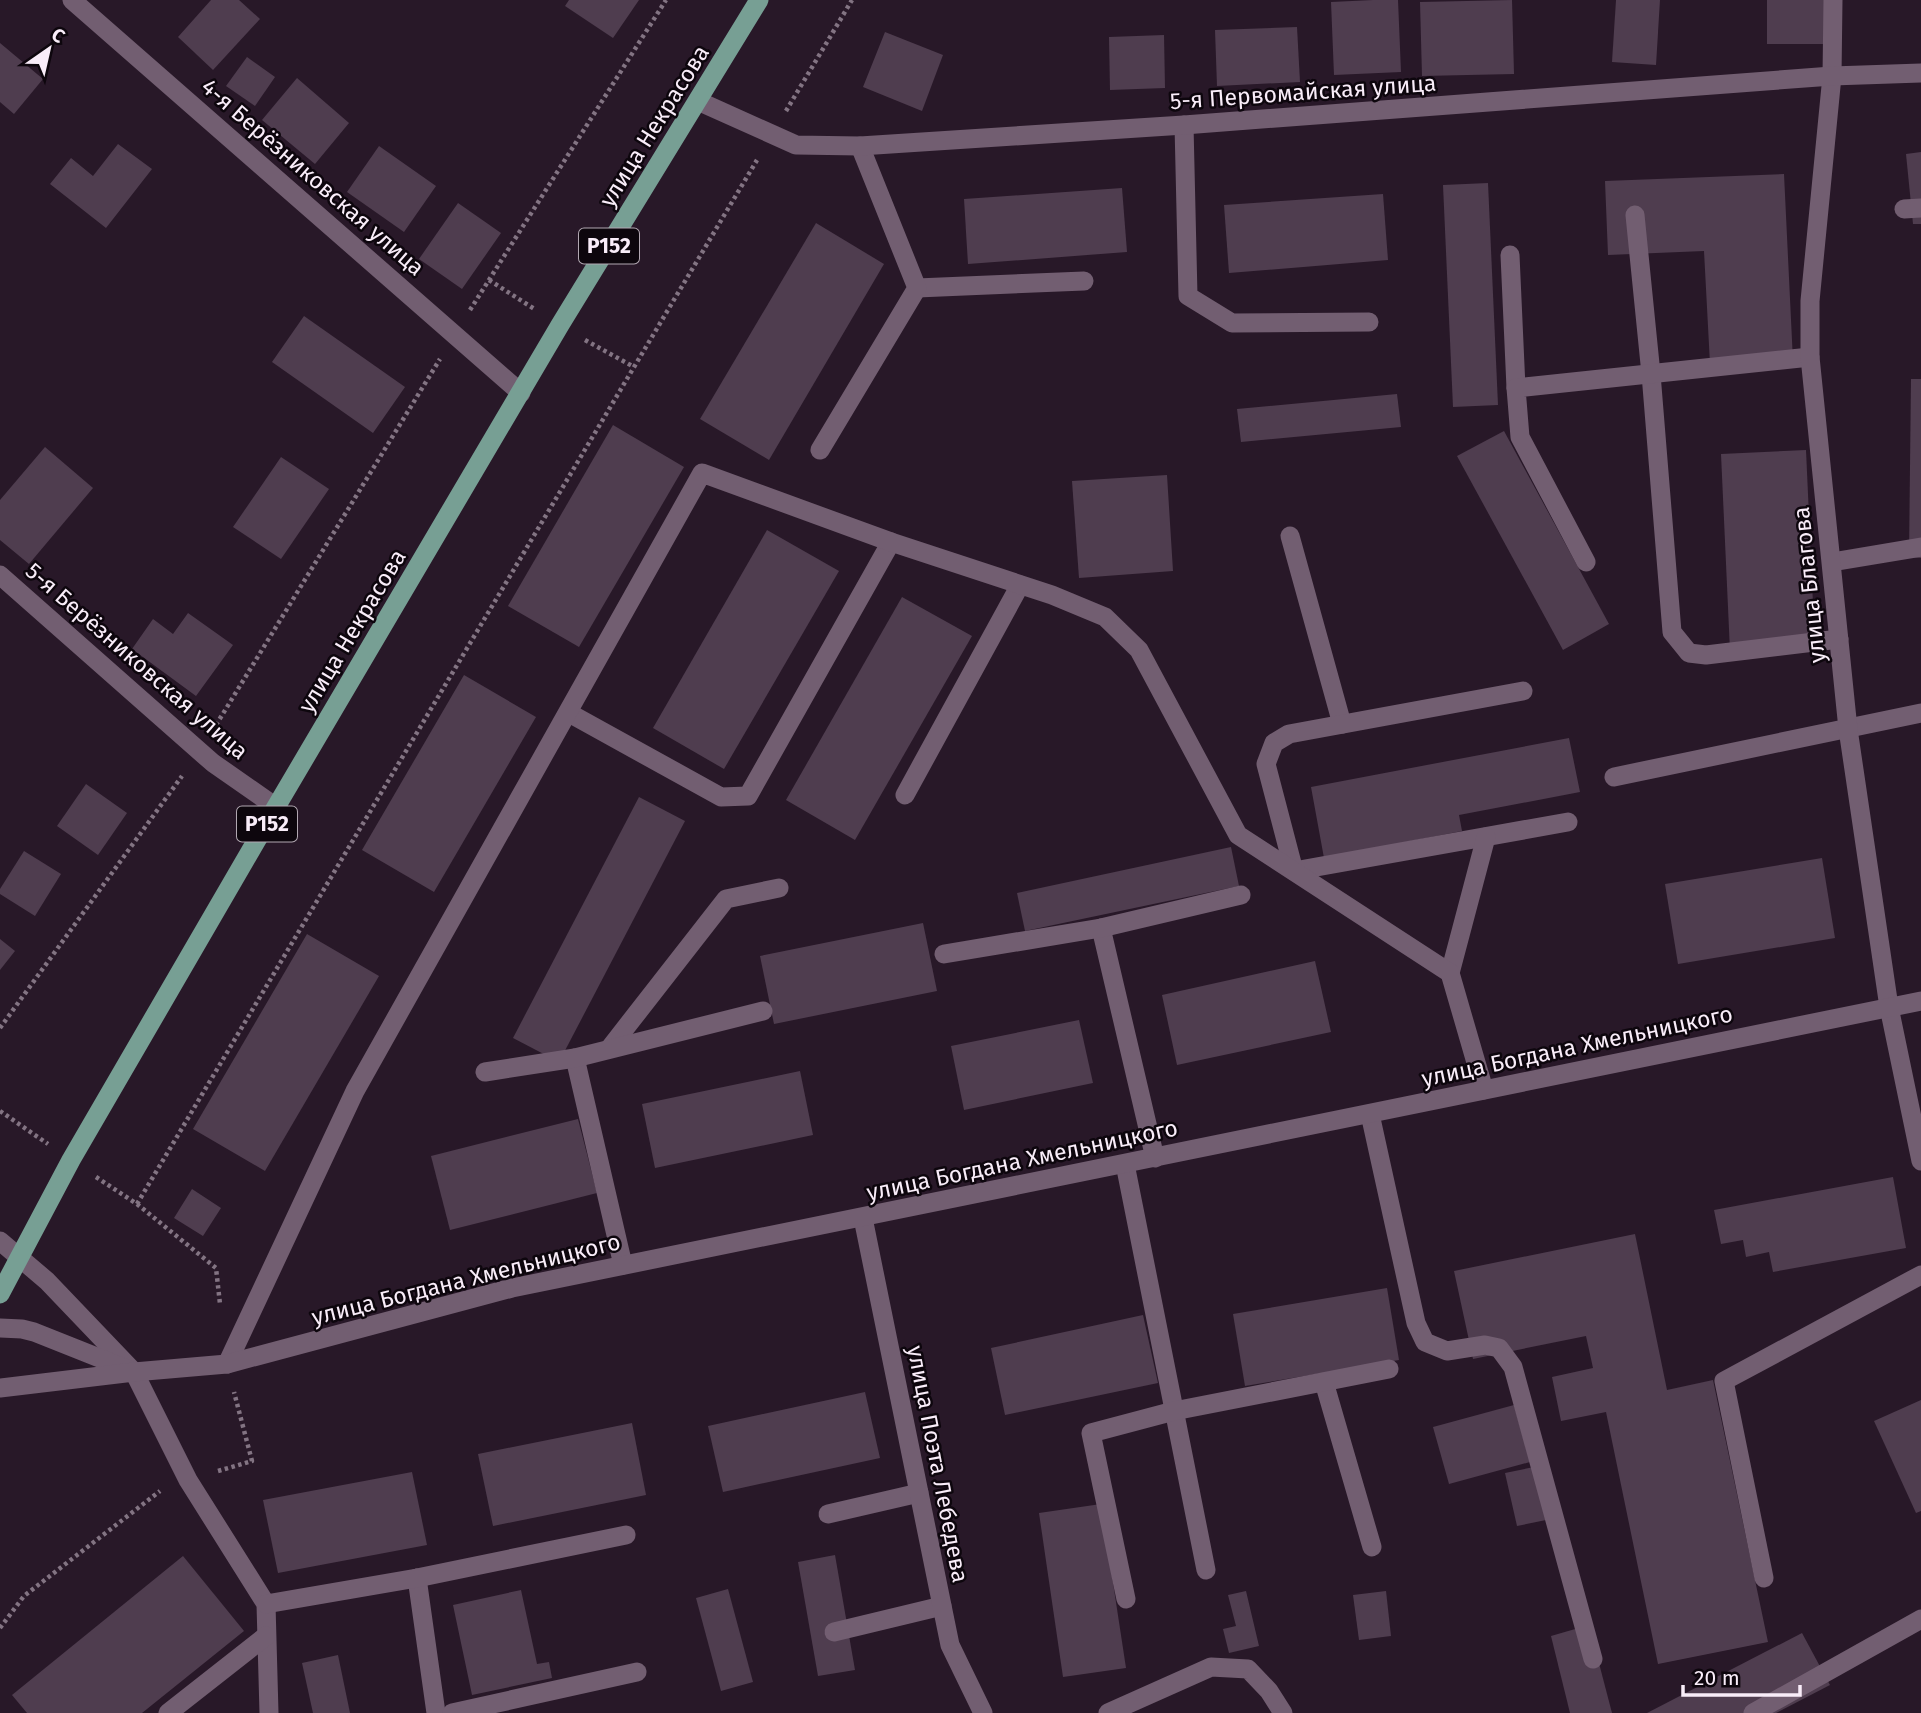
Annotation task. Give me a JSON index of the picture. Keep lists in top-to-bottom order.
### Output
{
  "streets": {
    "main road": ["улица Некрасова", "Р152"],
    "street": [
      "5-я Первомайская улица",
      "4-я Берёзниковская улица",
      "улица Благова",
      "5-я Берёзниковская улица",
      "улица Богдана Хмельницкого",
      "улица Поэта Лебедева"
    ]
  },
  "crossings": [
    ["5-я Первомайская улица", "улица Некрасова"],
    ["5-я Первомайская улица", "улица Благова"],
    ["улица Некрасова", "4-я Берёзниковская улица"],
    ["улица Некрасова", "5-я Берёзниковская улица"],
    ["улица Благова", "улица Богдана Хмельницкого"],
    ["улица Богдана Хмельницкого", "улица Поэта Лебедева"]
  ],
  "scale_bar": "20 m",
  "north": "top right"
}
